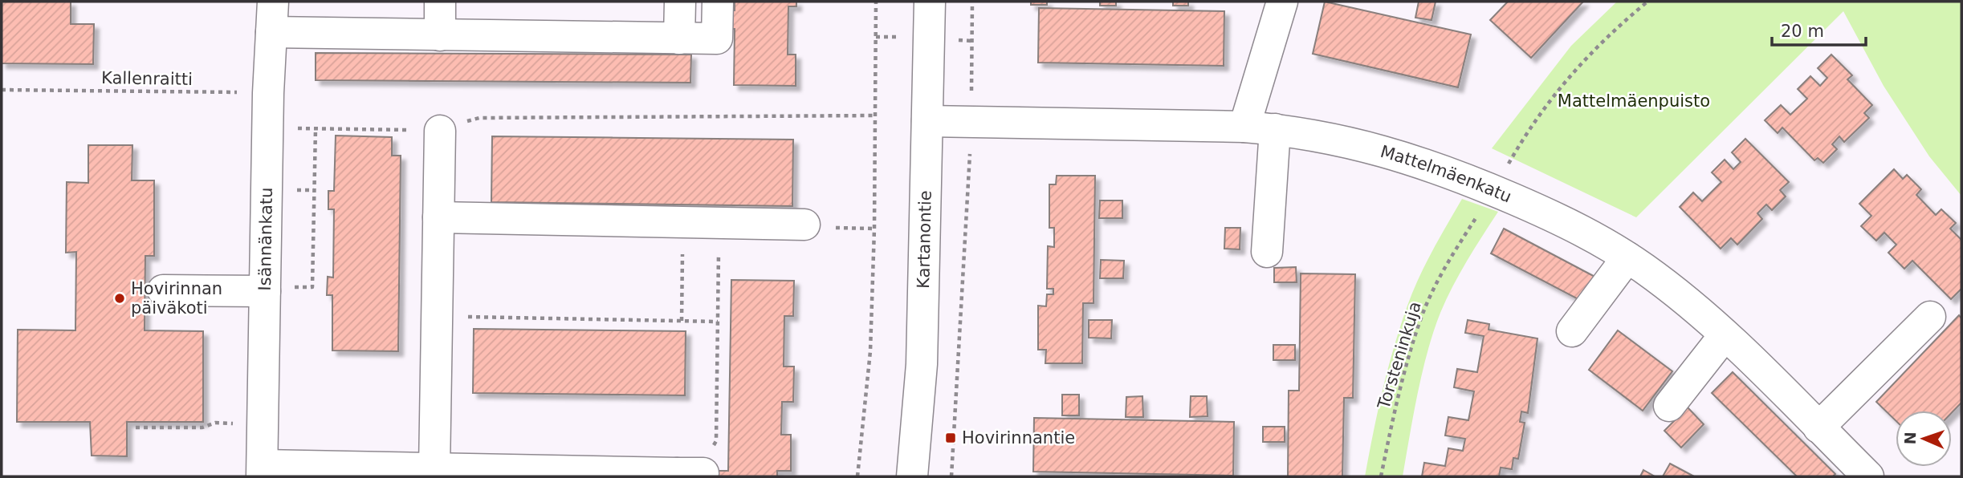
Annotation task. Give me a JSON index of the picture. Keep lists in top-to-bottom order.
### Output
{
  "streets": {
    "street": ["Mattelmäenkatu", "Isännänkatu", "Kartanontie"],
    "path": ["Kallenraitti", "Torsteninkuja"]
  },
  "crossings": [
    ["Kallenraitti", "Isännänkatu"],
    ["Mattelmäenkatu", "Kartanontie"],
    ["Mattelmäenkatu", "Torsteninkuja"]
  ],
  "parks": ["Mattelmäenpuisto"],
  "places": {
    "other": ["Hovirinnan päiväkoti"],
    "transit": ["Hovirinnantie"]
  },
  "scale_bar": "20 m",
  "north": "left"
}
